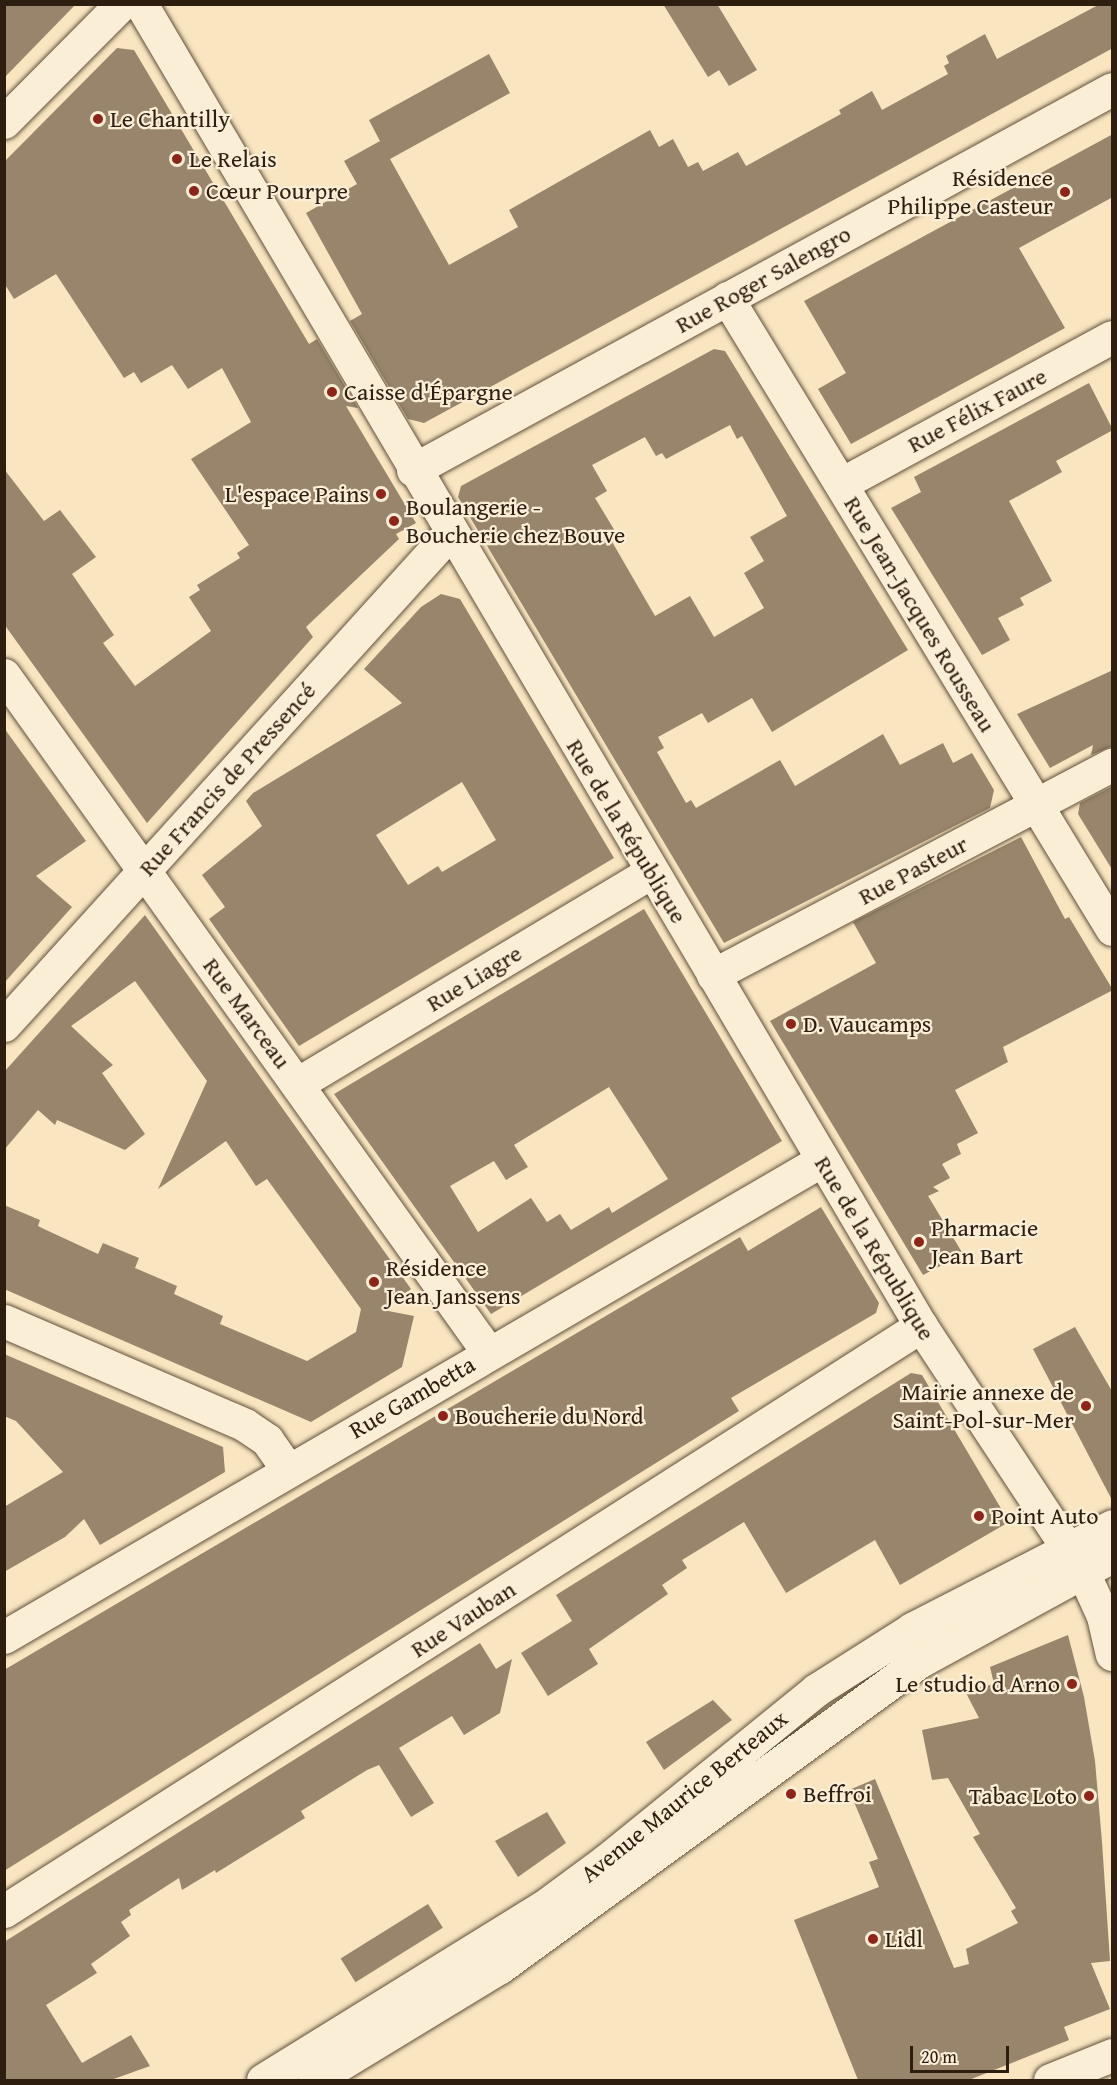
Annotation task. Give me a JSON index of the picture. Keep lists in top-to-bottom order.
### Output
{
  "streets": {
    "street": [
      "Rue Roger Salengro",
      "Rue Félix Faure",
      "Rue Jean-Jacques Rousseau",
      "Rue Francis de Pressencé",
      "Rue de la République",
      "Rue Pasteur",
      "Rue Liagre",
      "Rue Marceau",
      "Rue Gambetta",
      "Rue Vauban",
      "Avenue Maurice Berteaux"
    ]
  },
  "crossings": [
    ["Rue Roger Salengro", "Rue Jean-Jacques Rousseau"],
    ["Rue Roger Salengro", "Rue de la République"],
    ["Rue Félix Faure", "Rue Jean-Jacques Rousseau"],
    ["Rue Jean-Jacques Rousseau", "Rue Pasteur"],
    ["Rue Francis de Pressencé", "Rue de la République"],
    ["Rue Francis de Pressencé", "Rue Marceau"],
    ["Rue de la République", "Rue Pasteur"],
    ["Rue de la République", "Rue Liagre"],
    ["Rue de la République", "Rue Gambetta"],
    ["Rue de la République", "Rue Vauban"],
    ["Rue de la République", "Avenue Maurice Berteaux"],
    ["Rue Liagre", "Rue Marceau"],
    ["Rue Marceau", "Rue Gambetta"]
  ],
  "places": [
    "Le Chantilly",
    "Le Relais",
    "Cœur Pourpre",
    "Résidence Philippe Casteur",
    "Caisse d'Épargne",
    "L'espace Pains",
    "Boulangerie - Boucherie chez Bouve",
    "D. Vaucamps",
    "Pharmacie Jean Bart",
    "Résidence Jean Janssens",
    "Mairie annexe de Saint-Pol-sur-Mer",
    "Boucherie du Nord",
    "Point Auto",
    "Le studio d Arno",
    "Beffroi",
    "Tabac Loto",
    "Lidl"
  ],
  "scale_bar": "20 m"
}
